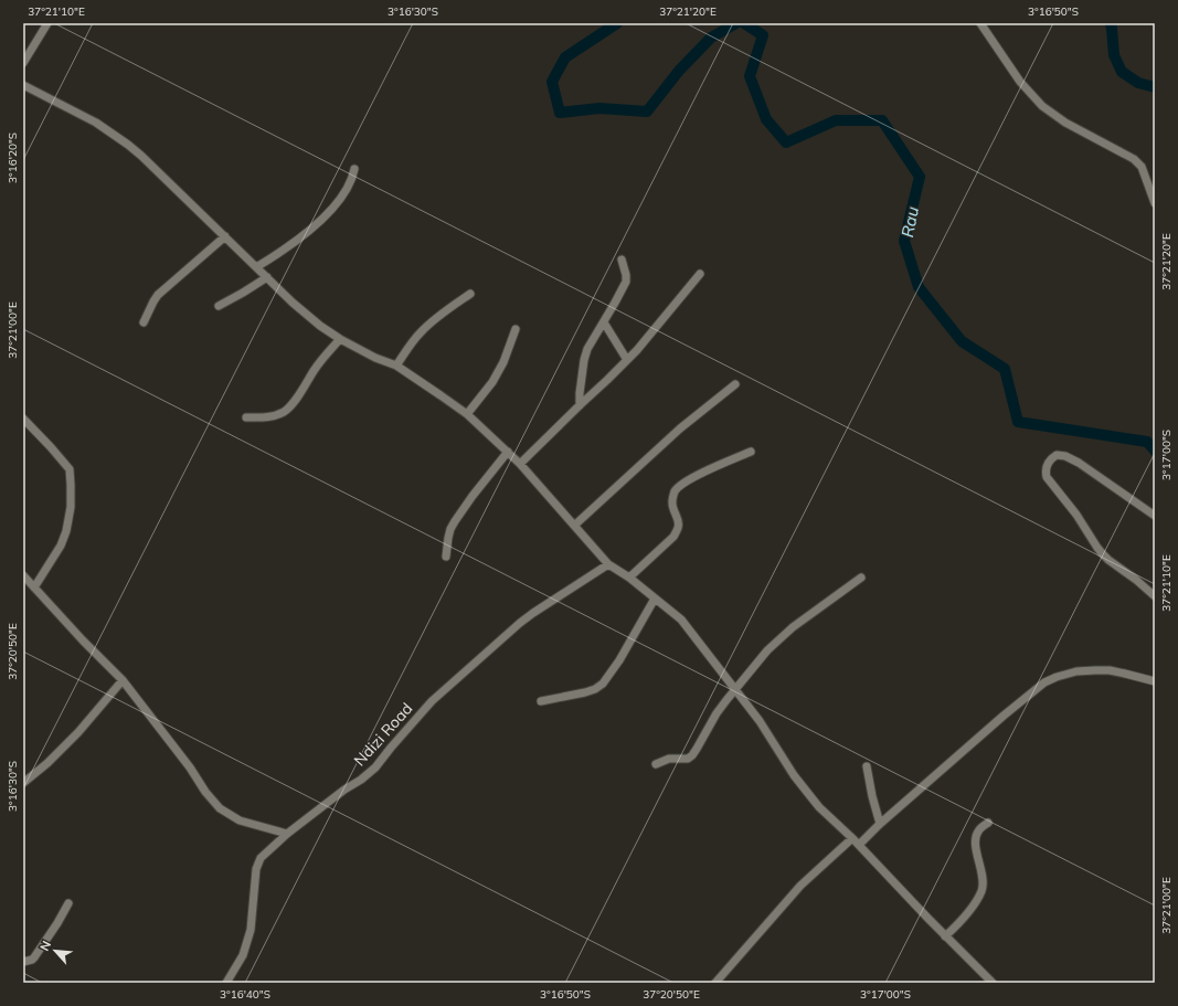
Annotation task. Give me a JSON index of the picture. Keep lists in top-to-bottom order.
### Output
{
  "streets": {
    "street": ["Ndizi Road"]
  },
  "water": ["Rau"],
  "north": "top left",
  "coordinates": [
    "37°21'10\"E",
    "3°16'30\"S",
    "37°21'20\"E",
    "3°16'50\"S",
    "3°16'20\"S",
    "37°21'00\"E",
    "3°17'00\"S",
    "37°20'50\"E",
    "3°16'40\"S"
  ]
}
